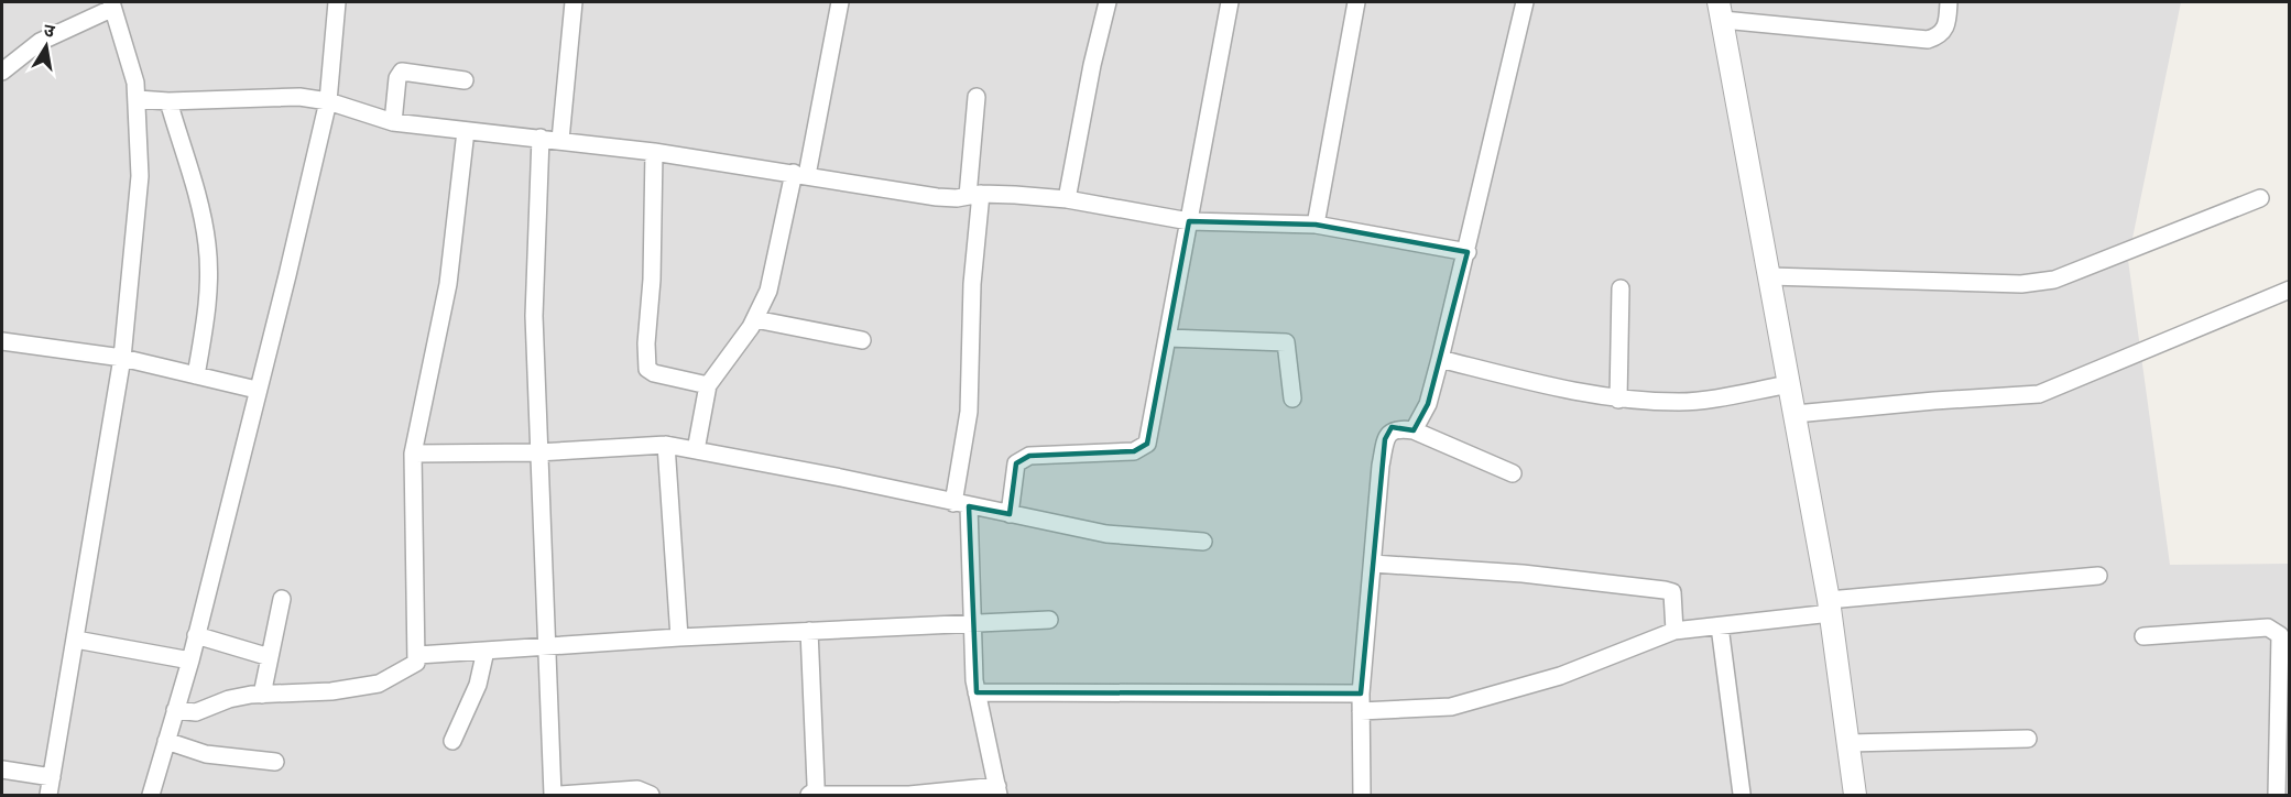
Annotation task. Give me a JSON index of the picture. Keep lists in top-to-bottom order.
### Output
{
  "north": "top"
}
